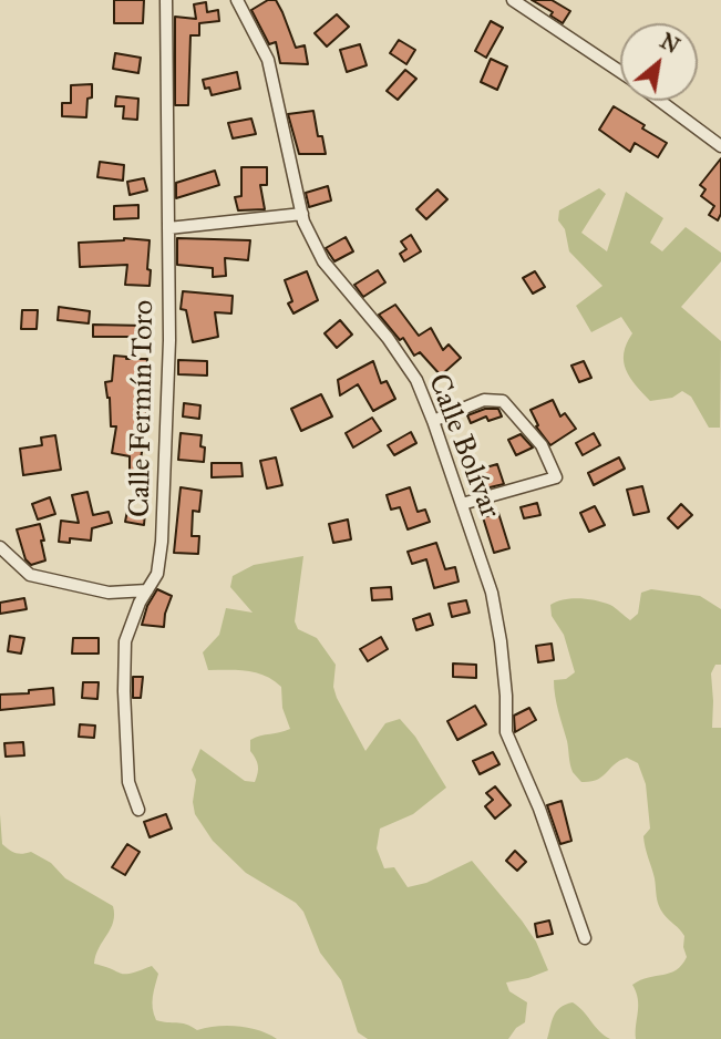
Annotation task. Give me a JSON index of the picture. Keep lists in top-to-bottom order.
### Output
{
  "streets": {
    "street": ["Calle Fermín Toro", "Calle Bolívar"]
  },
  "north": "top right"
}
